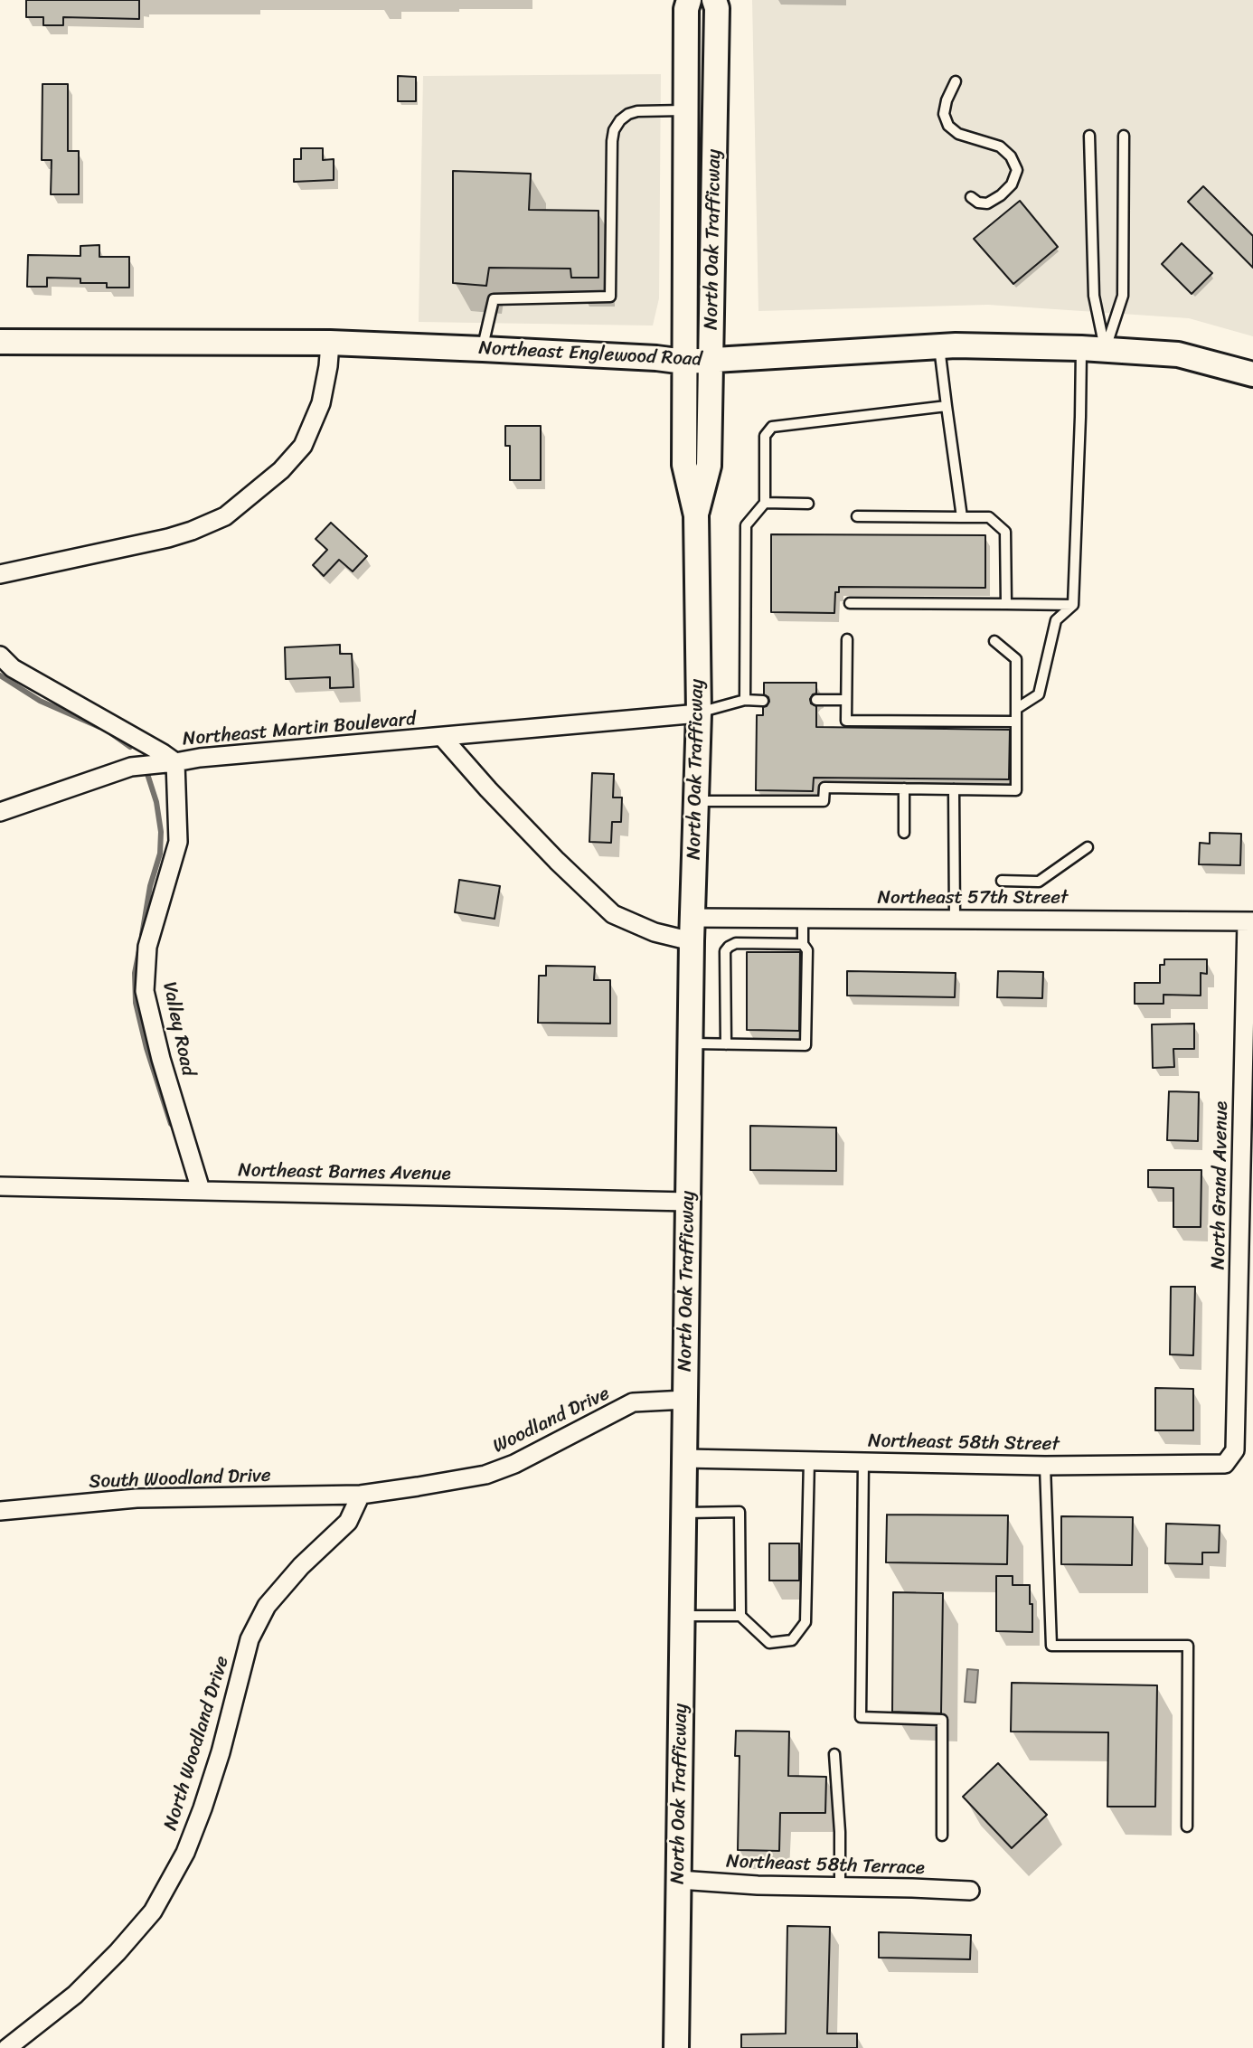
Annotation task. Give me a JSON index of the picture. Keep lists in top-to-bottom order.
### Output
{
  "streets": {
    "main road": ["North Oak Trafficway", "Northeast Englewood Road"],
    "street": [
      "Northeast Martin Boulevard",
      "Northeast 57th Street",
      "Valley Road",
      "Northeast Barnes Avenue",
      "North Grand Avenue",
      "Woodland Drive",
      "Northeast 58th Street",
      "South Woodland Drive",
      "North Woodland Drive",
      "Northeast 58th Terrace"
    ]
  },
  "crossings": [
    ["North Oak Trafficway", "Northeast Englewood Road"],
    ["North Oak Trafficway", "Northeast Martin Boulevard"],
    ["North Oak Trafficway", "Northeast 57th Street"],
    ["North Oak Trafficway", "Northeast Barnes Avenue"],
    ["North Oak Trafficway", "Woodland Drive"],
    ["North Oak Trafficway", "Northeast 58th Street"],
    ["North Oak Trafficway", "Northeast 58th Terrace"],
    ["Northeast Martin Boulevard", "Northeast 57th Street"],
    ["Northeast Martin Boulevard", "Valley Road"],
    ["Northeast 57th Street", "North Grand Avenue"],
    ["Valley Road", "Northeast Barnes Avenue"],
    ["North Grand Avenue", "Northeast 58th Street"],
    ["Woodland Drive", "South Woodland Drive"],
    ["Woodland Drive", "North Woodland Drive"],
    ["South Woodland Drive", "North Woodland Drive"]
  ]
}
